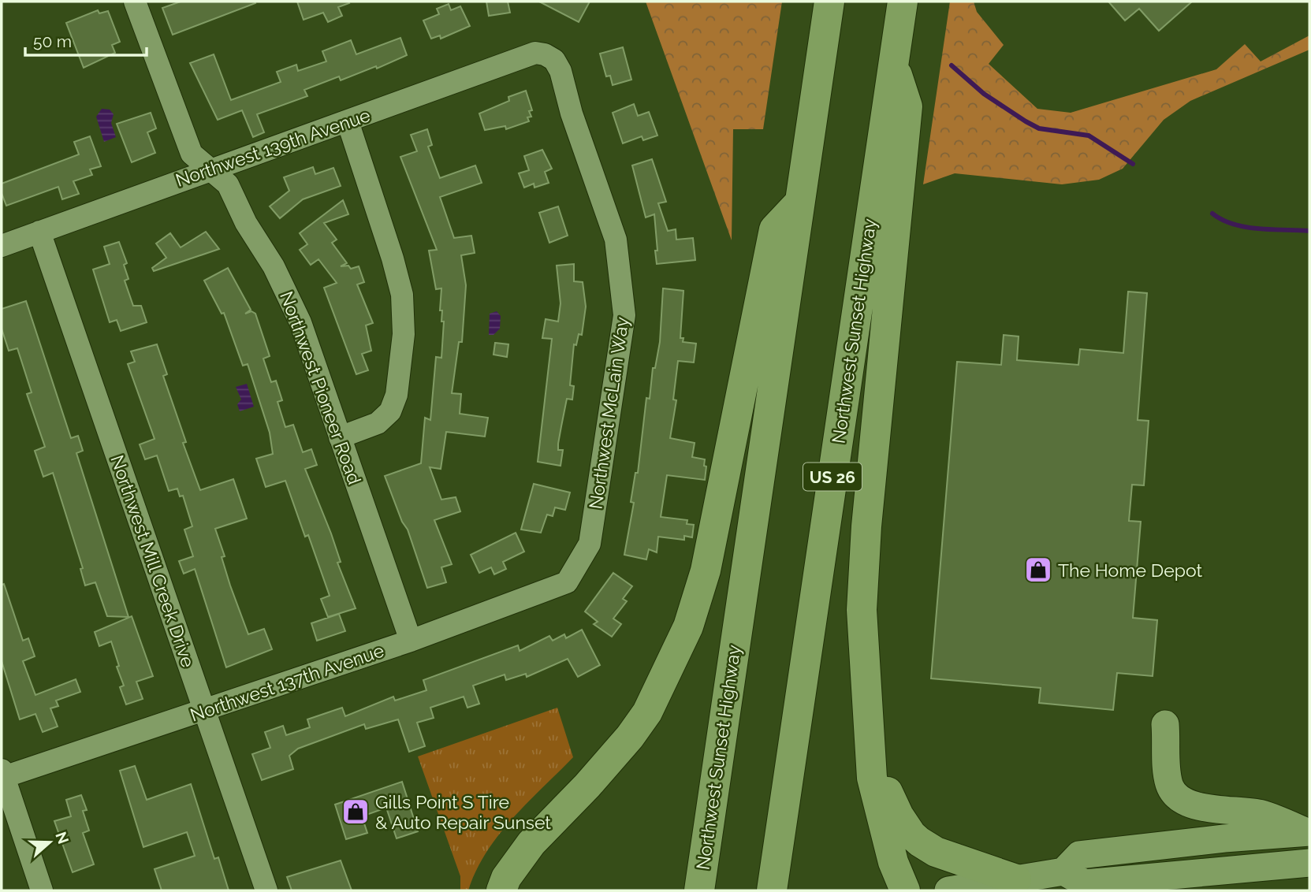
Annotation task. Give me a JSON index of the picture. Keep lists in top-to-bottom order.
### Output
{
  "streets": {
    "highway": ["Northwest Sunset Highway", "US 26"],
    "street": [
      "Northwest 139th Avenue",
      "Northwest Pioneer Road",
      "Northwest McLain Way",
      "Northwest Mill Creek Drive",
      "Northwest 137th Avenue"
    ]
  },
  "crossings": [
    ["Northwest 139th Avenue", "Northwest Pioneer Road"],
    ["Northwest 139th Avenue", "Northwest McLain Way"],
    ["Northwest 139th Avenue", "Northwest Mill Creek Drive"],
    ["Northwest Pioneer Road", "Northwest 137th Avenue"],
    ["Northwest McLain Way", "Northwest 137th Avenue"],
    ["Northwest Mill Creek Drive", "Northwest 137th Avenue"]
  ],
  "places": {
    "shop": ["The Home Depot", "Gills Point S Tire & Auto Repair Sunset"]
  },
  "scale_bar": "50 m",
  "north": "right"
}
